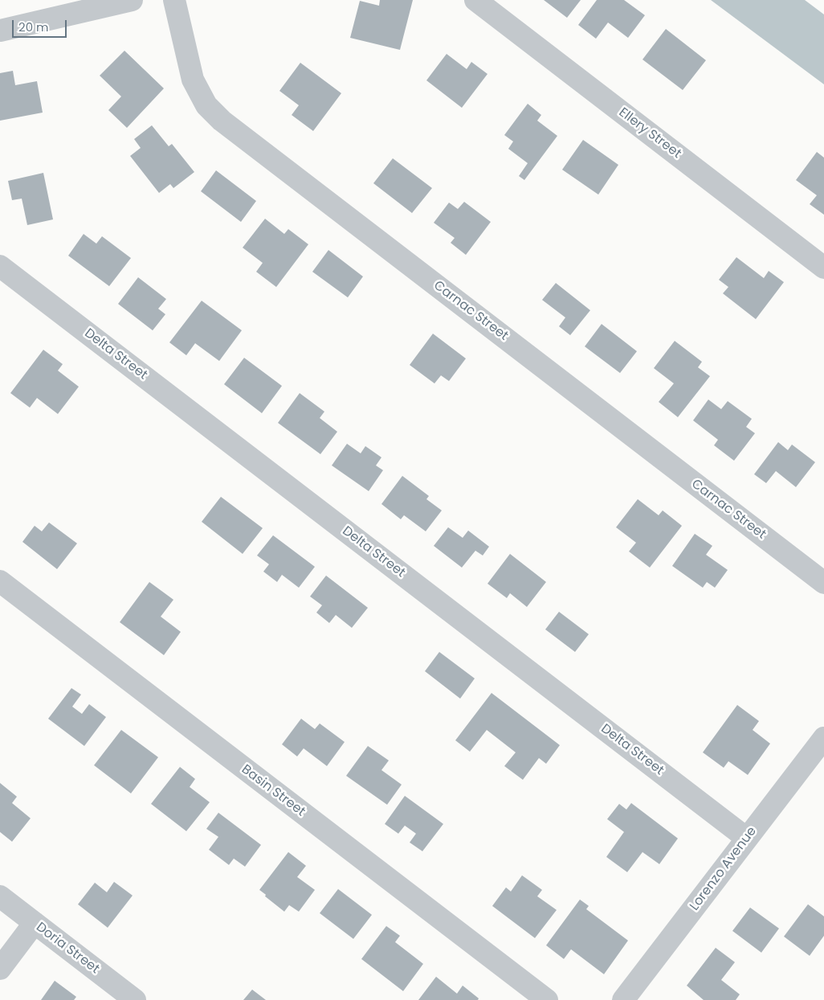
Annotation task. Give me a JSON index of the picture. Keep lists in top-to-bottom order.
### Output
{
  "streets": {
    "street": [
      "Ellery Street",
      "Carnac Street",
      "Delta Street",
      "Basin Street",
      "Lorenzo Avenue",
      "Doria Street"
    ]
  },
  "crossings": [
    ["Delta Street", "Lorenzo Avenue"]
  ],
  "scale_bar": "20 m"
}
